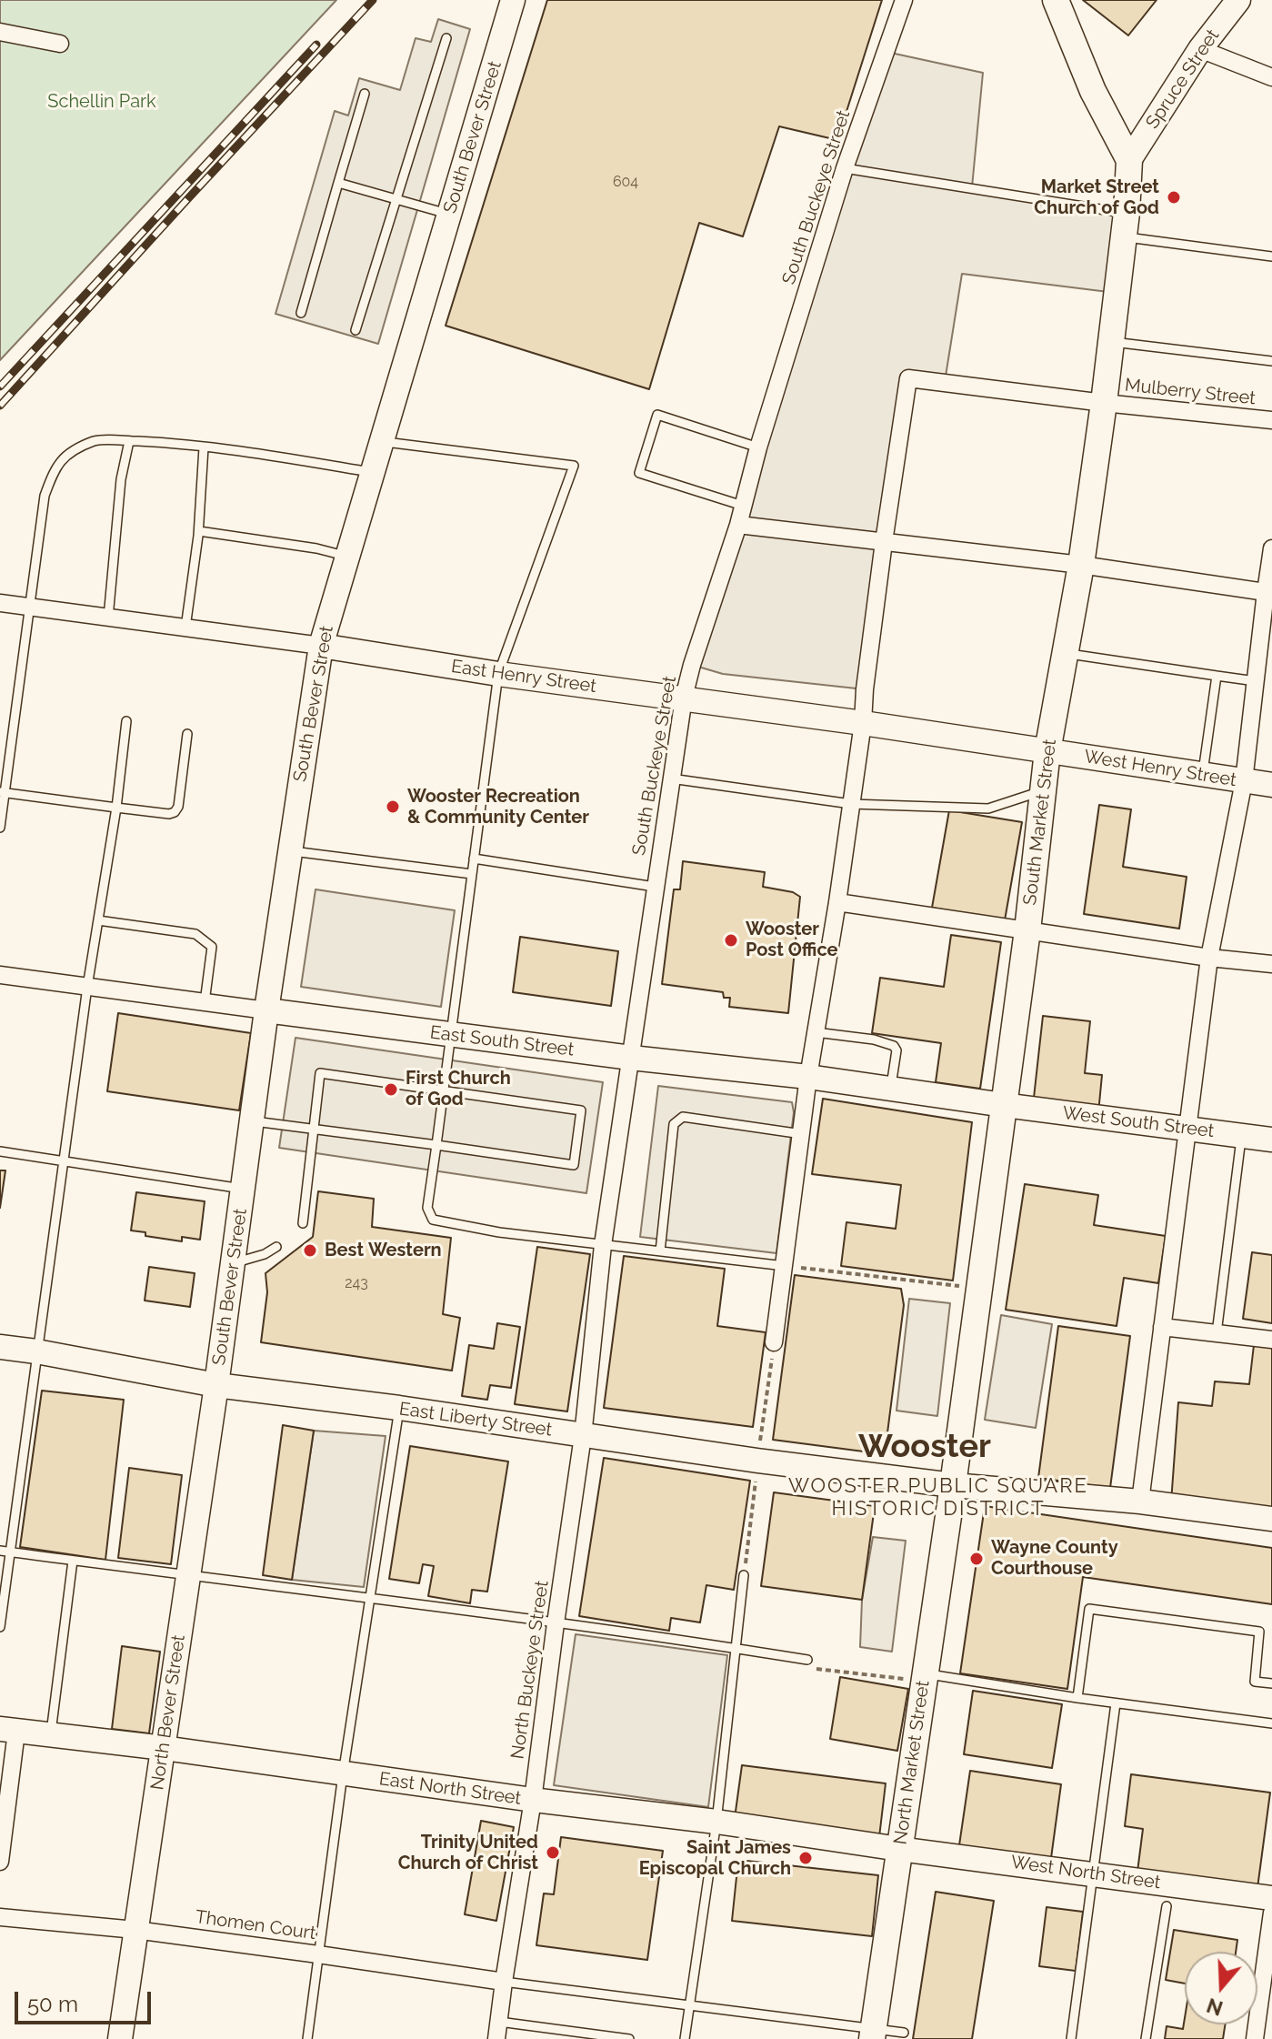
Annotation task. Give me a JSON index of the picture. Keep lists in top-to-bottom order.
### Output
{
  "streets": {
    "main road": [
      "Spruce Street",
      "South Bever Street",
      "East Henry Street",
      "West Henry Street",
      "South Market Street",
      "East South Street",
      "West South Street",
      "East Liberty Street",
      "North Bever Street",
      "North Market Street",
      "East North Street",
      "West North Street"
    ],
    "street": [
      "South Buckeye Street",
      "Mulberry Street",
      "North Buckeye Street",
      "Thomen Court"
    ]
  },
  "crossings": [
    ["Spruce Street", "South Market Street"],
    ["South Bever Street", "East Henry Street"],
    ["South Bever Street", "East South Street"],
    ["South Bever Street", "East Liberty Street"],
    ["South Bever Street", "North Bever Street"],
    ["South Buckeye Street", "East Henry Street"],
    ["South Buckeye Street", "East South Street"],
    ["South Buckeye Street", "East Liberty Street"],
    ["South Buckeye Street", "North Buckeye Street"],
    ["Mulberry Street", "South Market Street"],
    ["East Henry Street", "West Henry Street"],
    ["East Henry Street", "South Market Street"],
    ["West Henry Street", "South Market Street"],
    ["South Market Street", "East South Street"],
    ["South Market Street", "West South Street"],
    ["South Market Street", "East Liberty Street"],
    ["South Market Street", "North Market Street"],
    ["East South Street", "West South Street"],
    ["East Liberty Street", "North Buckeye Street"],
    ["East Liberty Street", "North Bever Street"],
    ["East Liberty Street", "North Market Street"],
    ["North Buckeye Street", "East North Street"],
    ["North Buckeye Street", "Thomen Court"],
    ["North Bever Street", "East North Street"],
    ["North Bever Street", "Thomen Court"],
    ["North Market Street", "East North Street"],
    ["North Market Street", "West North Street"],
    ["East North Street", "West North Street"]
  ],
  "districts": ["Wooster", "WOOSTER PUBLIC SQUARE HISTORIC DISTRICT"],
  "parks": ["Schellin Park"],
  "places": [
    "Market Street Church of God",
    "Wooster Recreation & Community Center",
    "Wooster Post Office",
    "First Church of God",
    "Best Western",
    "Wayne County Courthouse",
    "Trinity United Church of Christ",
    "Saint James Episcopal Church"
  ],
  "house_numbers": ["604", "243"],
  "scale_bar": "50 m",
  "north": "bottom"
}
